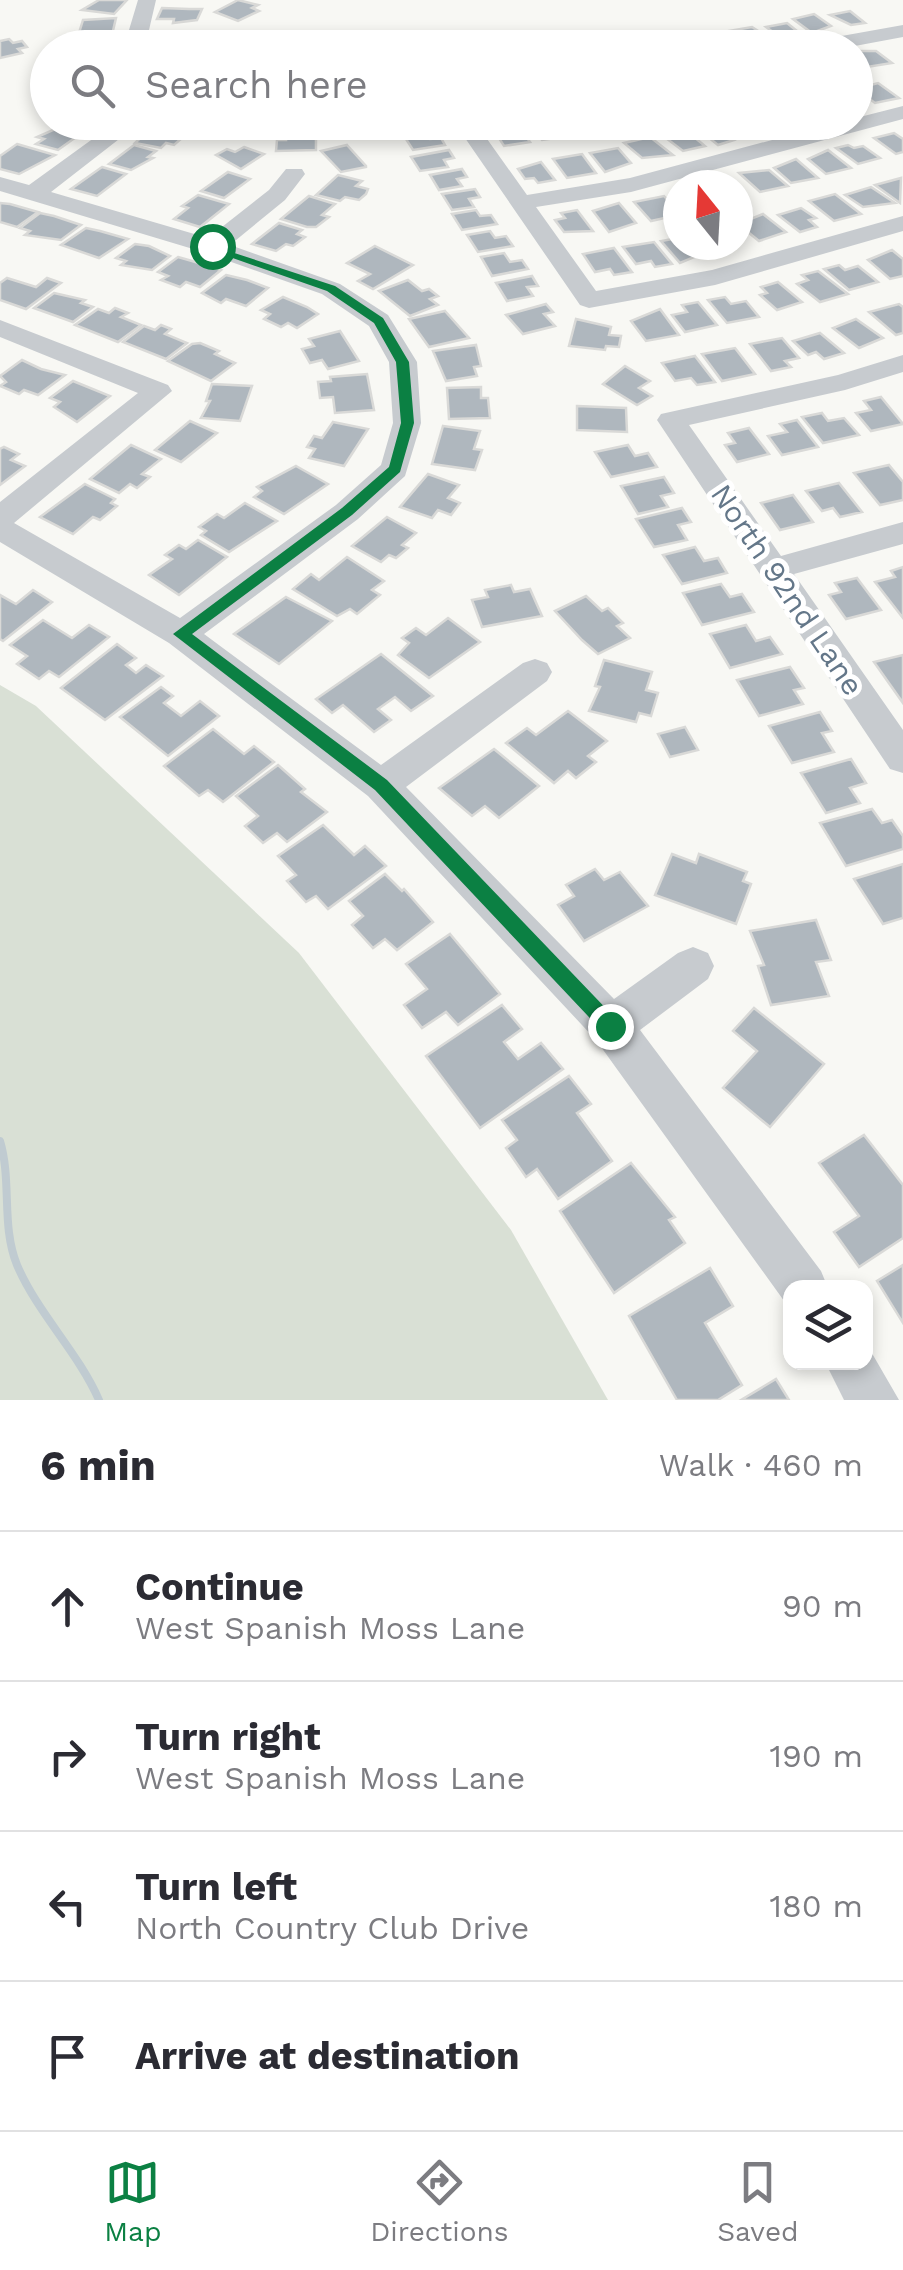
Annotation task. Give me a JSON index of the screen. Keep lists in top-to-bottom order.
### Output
{
  "streets": {
    "street": ["North 92nd Lane"]
  },
  "north": "top",
  "page": {
    "search": "Search here",
    "heading": ["6 min", "Walk · 460 m"],
    "list": [
      ["Continue", "West Spanish Moss Lane", "90 m"],
      ["Turn right", "West Spanish Moss Lane", "190 m"],
      ["Turn left", "North Country Club Drive", "180 m"],
      "Arrive at destination"
    ],
    "nav": ["Map", "Directions", "Saved"]
  }
}
